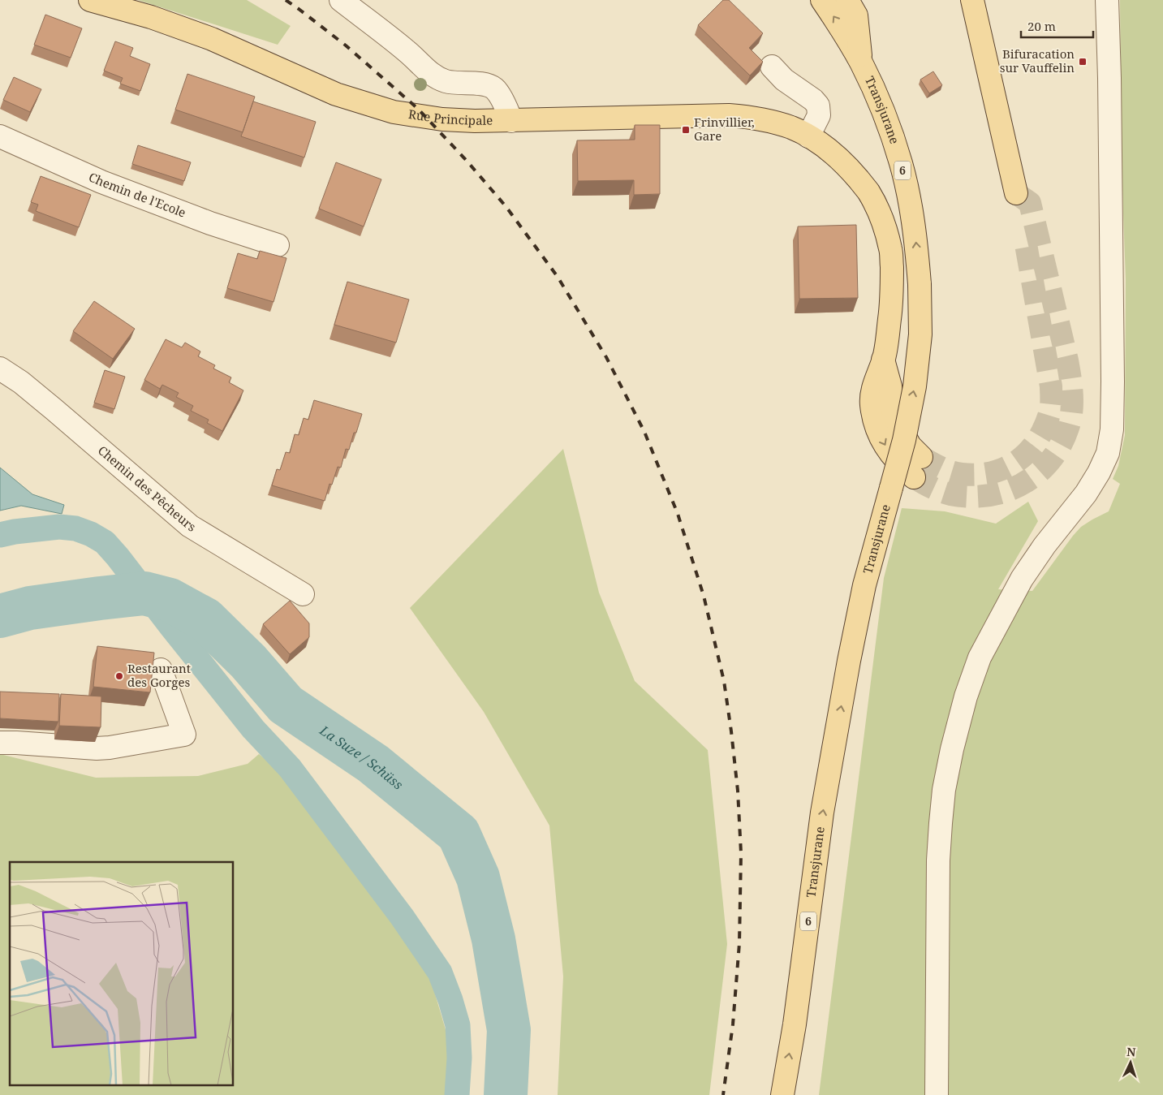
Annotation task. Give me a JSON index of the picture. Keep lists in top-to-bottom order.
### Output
{
  "streets": {
    "main road": ["Transjurane", "Rue Principale", "6"],
    "street": ["Chemin de l'Ecole", "Chemin des Pêcheurs"]
  },
  "one_way": ["Transjurane"],
  "water": ["La Suze / Schüss"],
  "places": {
    "transit": ["Bifuracation sur Vauffelin", "Frinvillier, Gare"],
    "other": ["Restaurant des Gorges"]
  },
  "scale_bar": "20 m",
  "north": "top"
}
